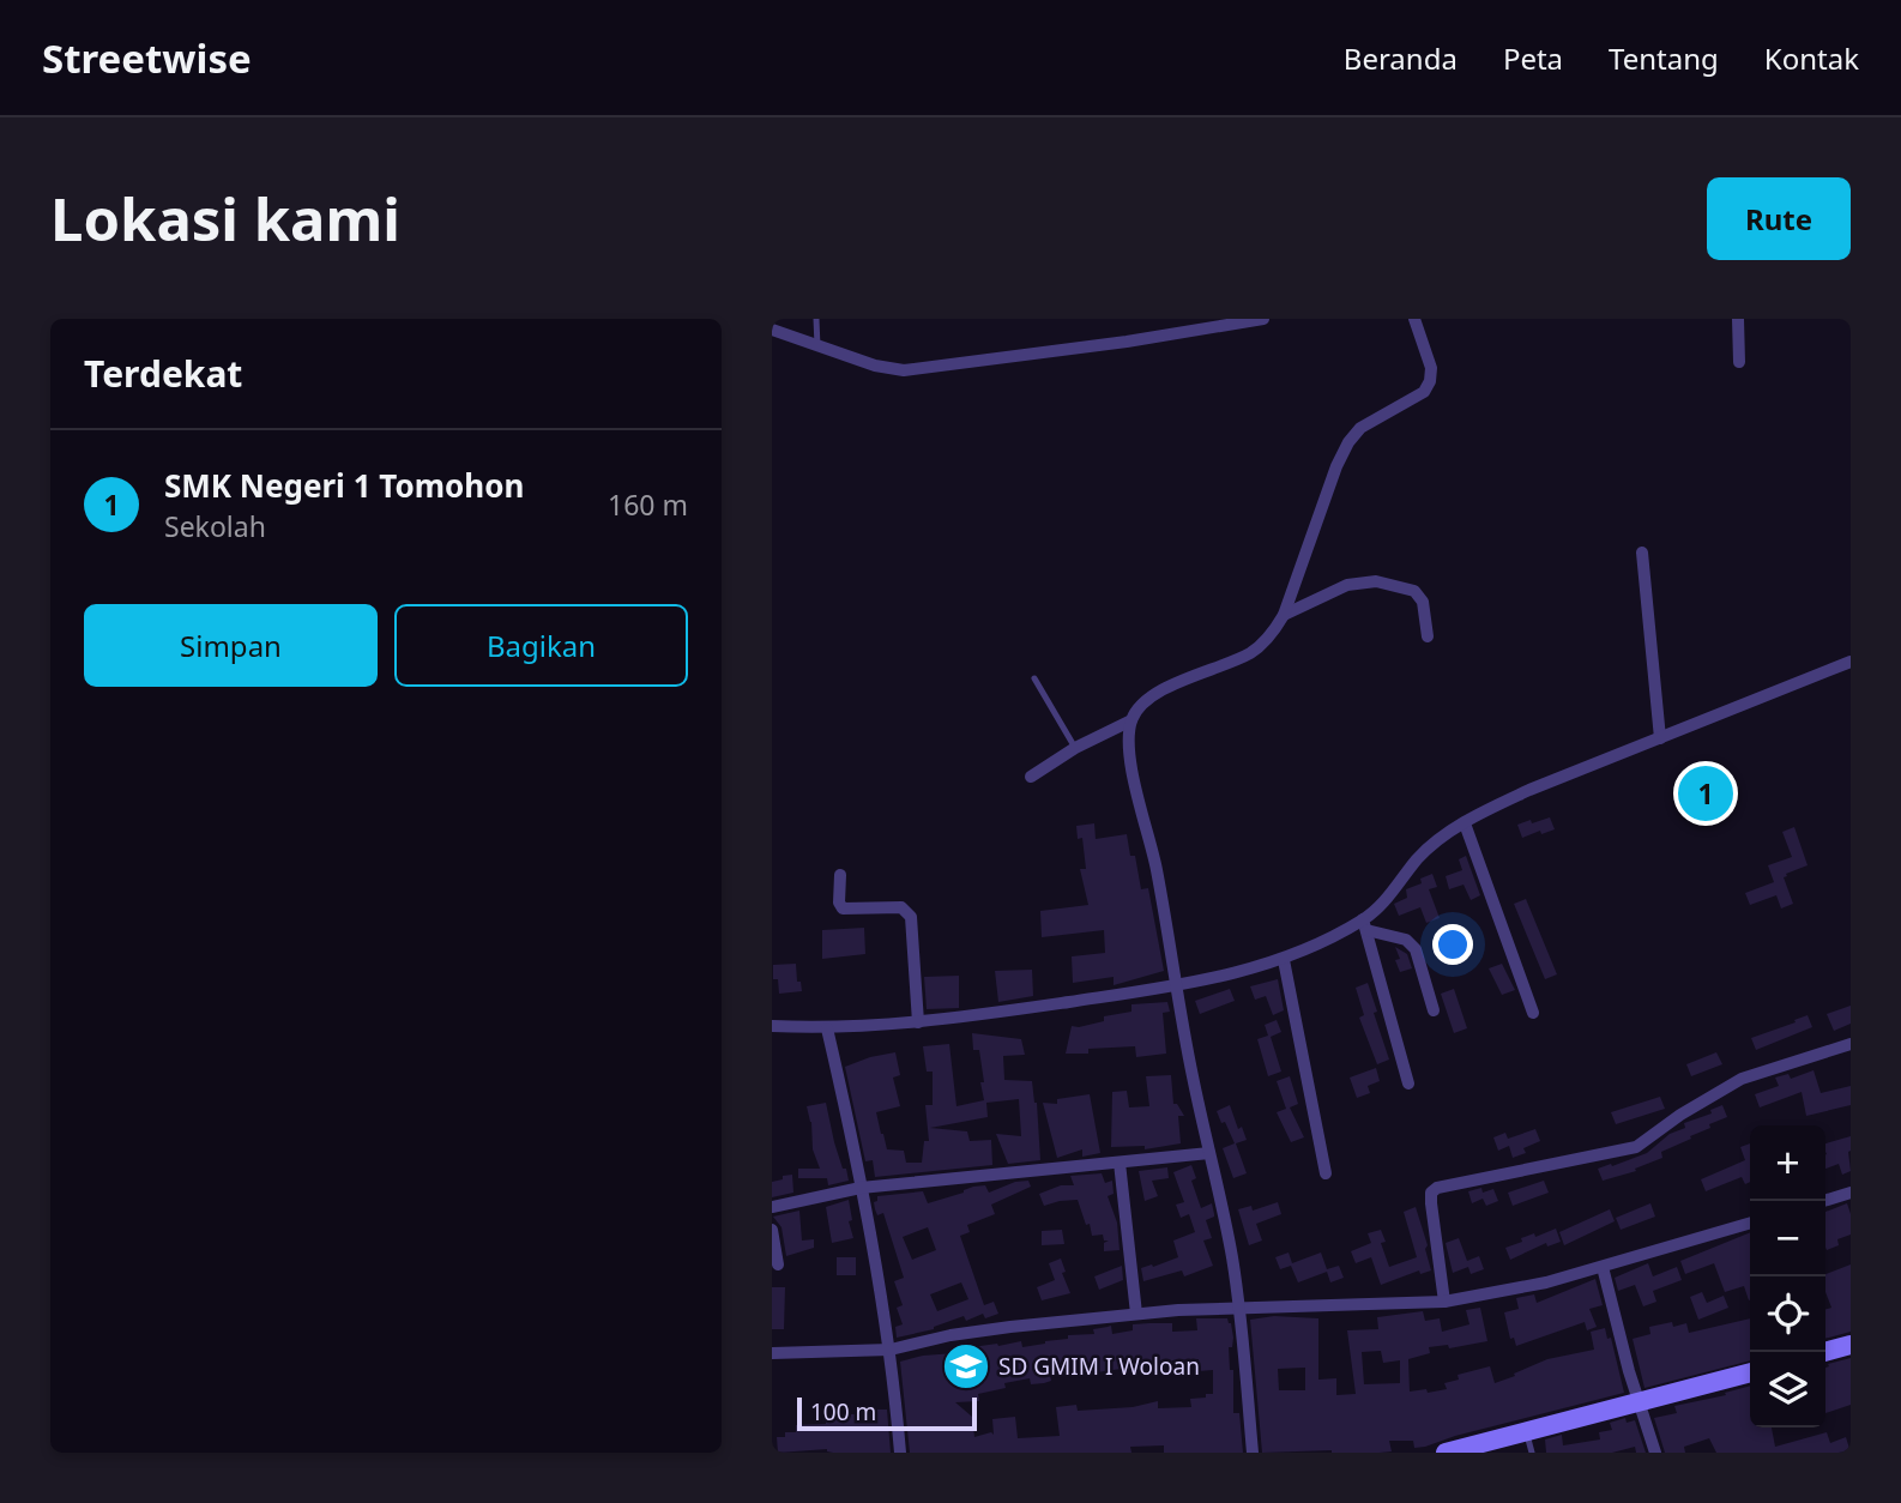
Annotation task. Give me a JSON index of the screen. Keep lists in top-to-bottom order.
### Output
{
  "places": {
    "school or university": ["SD GMIM I Woloan"]
  },
  "scale_bar": "100 m",
  "page": {
    "header": "Streetwise",
    "nav": [
      "Beranda",
      "Peta",
      "Tentang",
      "Kontak"
    ],
    "buttons": [
      "Rute",
      ["Simpan", "Bagikan"]
    ],
    "title": "Lokasi kami",
    "heading": "Terdekat",
    "list": [
      {
        "mark": "1",
        "name": "SMK Negeri 1 Tomohon",
        "note": "Sekolah",
        "value": "160 m"
      }
    ],
    "pins": "1",
    "map_buttons": ["+", "−"],
    "scale": "100 m"
  }
}
